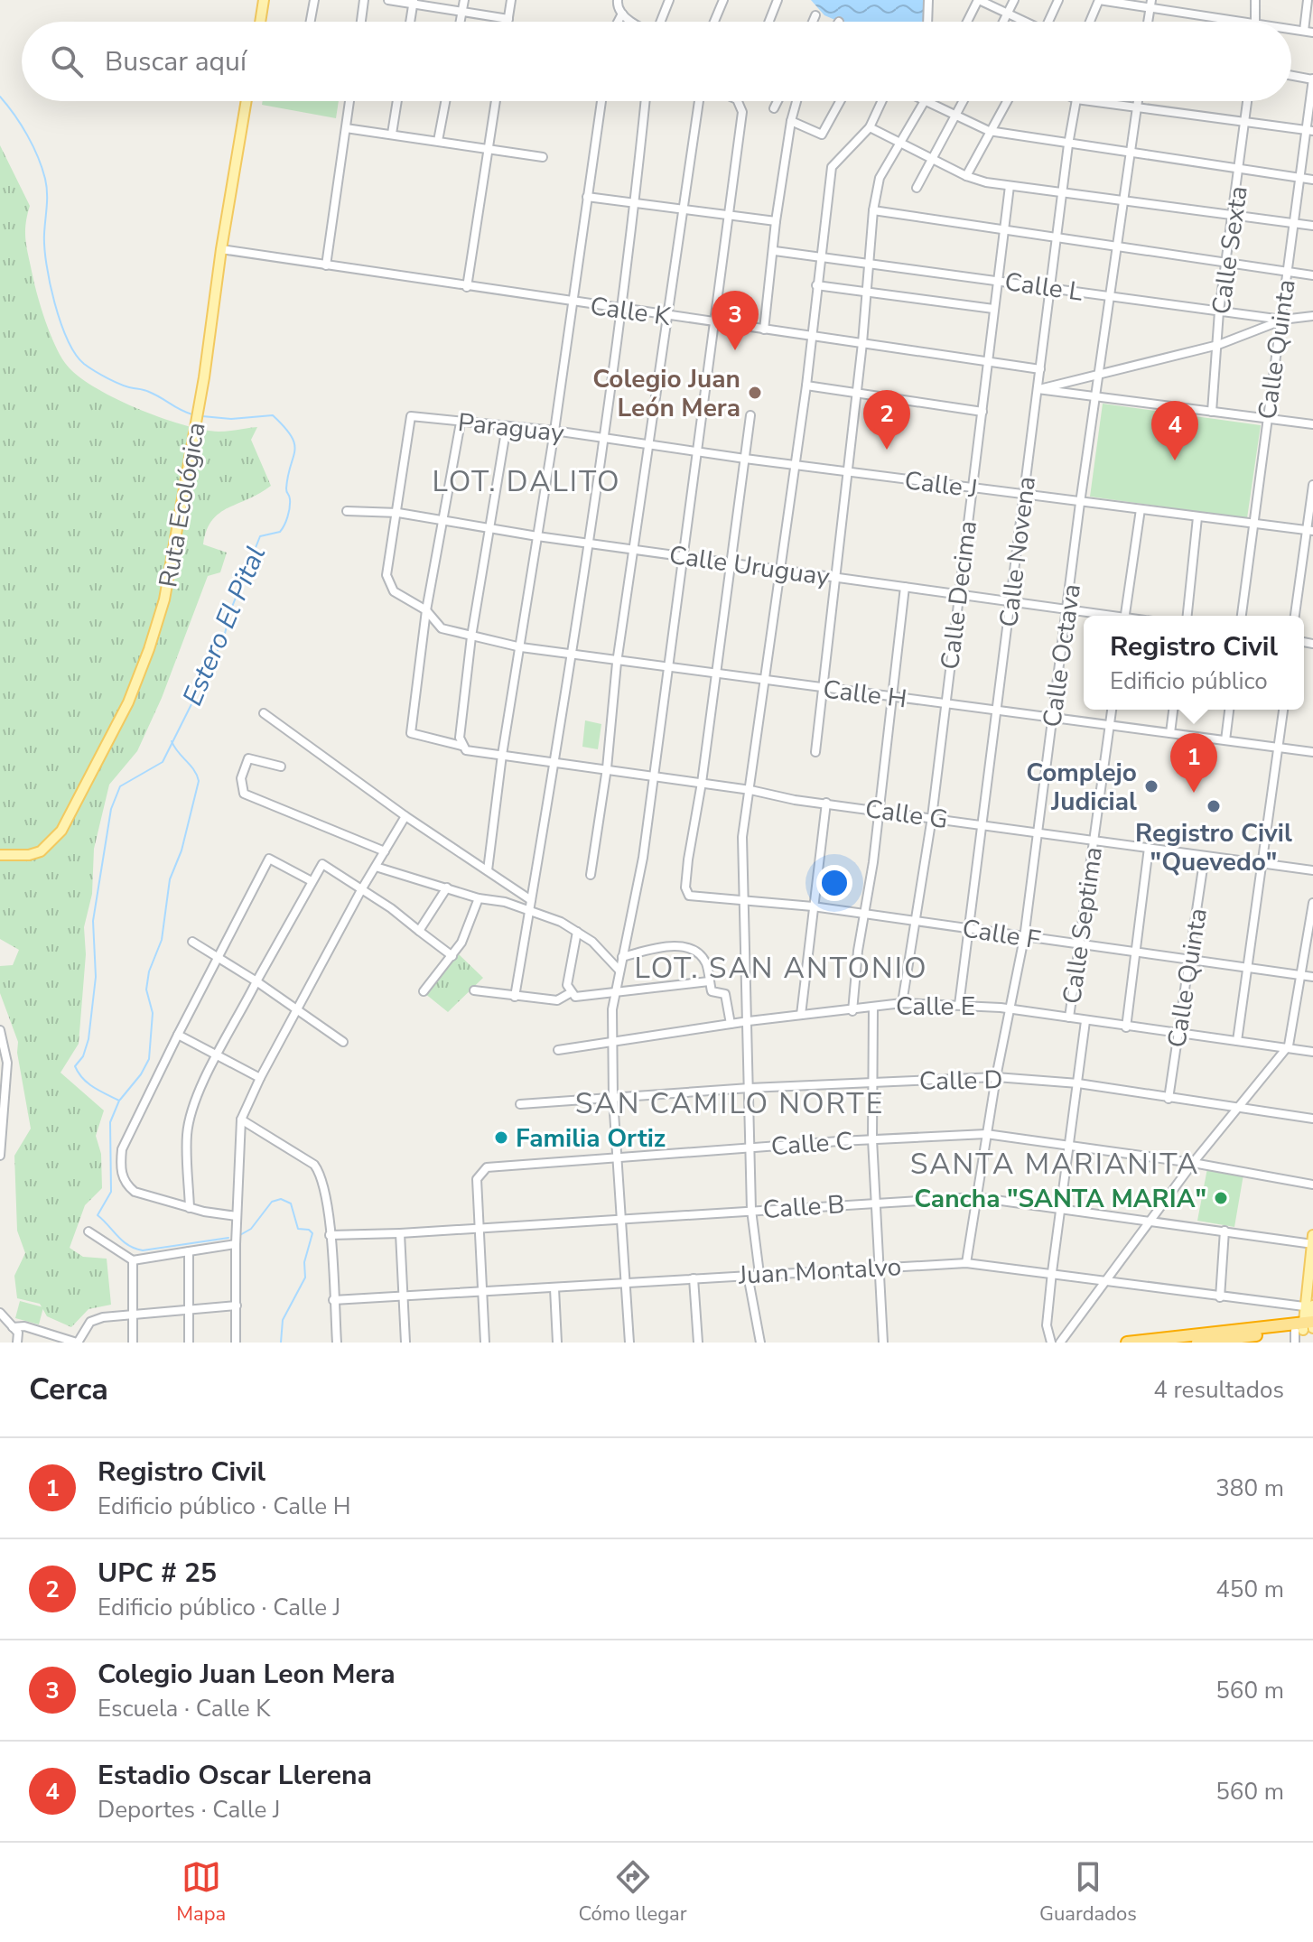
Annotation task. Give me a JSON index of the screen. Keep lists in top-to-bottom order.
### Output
{
  "streets": {
    "main road": ["Ruta Ecológica"],
    "street": [
      "Calle Sexta",
      "Calle L",
      "Calle K",
      "Calle Quinta",
      "Paraguay",
      "Calle J",
      "Calle Novena",
      "Calle Uruguay",
      "Calle Decima",
      "Calle Octava",
      "Calle H",
      "Calle G",
      "Calle Septima",
      "Calle F",
      "Calle E",
      "Calle D",
      "Calle C",
      "Calle B",
      "Juan Montalvo"
    ]
  },
  "crossings": [
    ["Calle Sexta", "Calle L"],
    ["Calle L", "Calle Quinta"],
    ["Calle L", "Calle Novena"],
    ["Calle L", "Calle Decima"],
    ["Calle L", "Calle Octava"],
    ["Calle K", "Ruta Ecológica"],
    ["Calle K", "Calle Novena"],
    ["Calle K", "Calle Decima"],
    ["Calle Quinta", "Calle J"],
    ["Calle Quinta", "Calle G"],
    ["Calle Quinta", "Calle F"],
    ["Calle Quinta", "Calle E"],
    ["Calle Quinta", "Calle D"],
    ["Paraguay", "Calle J"],
    ["Paraguay", "Calle H"],
    ["Calle J", "Calle Novena"],
    ["Calle J", "Calle Decima"],
    ["Calle J", "Calle Octava"],
    ["Calle Novena", "Calle Uruguay"],
    ["Calle Novena", "Calle H"],
    ["Calle Novena", "Calle G"],
    ["Calle Novena", "Calle F"],
    ["Calle Novena", "Calle E"],
    ["Calle Uruguay", "Calle Decima"],
    ["Calle Uruguay", "Calle Octava"],
    ["Calle Uruguay", "Calle H"],
    ["Calle Decima", "Calle H"],
    ["Calle Decima", "Calle G"],
    ["Calle Decima", "Calle F"],
    ["Calle Decima", "Calle E"],
    ["Calle Octava", "Calle H"],
    ["Calle Octava", "Calle G"],
    ["Calle Octava", "Calle F"],
    ["Calle Octava", "Calle E"],
    ["Calle Octava", "Calle D"],
    ["Calle Octava", "Calle C"],
    ["Calle Octava", "Calle B"],
    ["Calle Octava", "Juan Montalvo"],
    ["Calle H", "Calle G"],
    ["Calle H", "Calle Septima"],
    ["Calle G", "Calle Septima"],
    ["Calle G", "Calle F"],
    ["Calle Septima", "Calle F"],
    ["Calle Septima", "Calle E"],
    ["Calle Septima", "Calle D"],
    ["Calle Septima", "Calle C"],
    ["Calle Septima", "Calle B"],
    ["Calle Septima", "Juan Montalvo"],
    ["Calle C", "Calle B"],
    ["Calle C", "Juan Montalvo"]
  ],
  "districts": [
    "LOT. DALITO",
    "LOT. SAN ANTONIO",
    "SAN CAMILO NORTE",
    "SANTA MARIANITA"
  ],
  "water": ["Estero El Pital"],
  "places": [
    "Colegio Juan León Mera",
    "Complejo Judicial",
    "Registro Civil \"Quevedo\"",
    "Familia Ortiz",
    "Cancha \"SANTA MARIA\""
  ],
  "page": {
    "search": "Buscar aquí",
    "pins": [
      "3",
      "2",
      "4",
      "1"
    ],
    "popup": ["Registro Civil", "Edificio público"],
    "heading": ["Cerca", "4 resultados"],
    "list": [
      {
        "mark": "1",
        "name": "Registro Civil",
        "note": "Edificio público · Calle H",
        "value": "380 m"
      },
      {
        "mark": "2",
        "name": "UPC # 25",
        "note": "Edificio público · Calle J",
        "value": "450 m"
      },
      {
        "mark": "3",
        "name": "Colegio Juan Leon Mera",
        "note": "Escuela · Calle K",
        "value": "560 m"
      },
      {
        "mark": "4",
        "name": "Estadio Oscar Llerena",
        "note": "Deportes · Calle J",
        "value": "560 m"
      }
    ],
    "nav": ["Mapa", "Cómo llegar", "Guardados"]
  }
}
